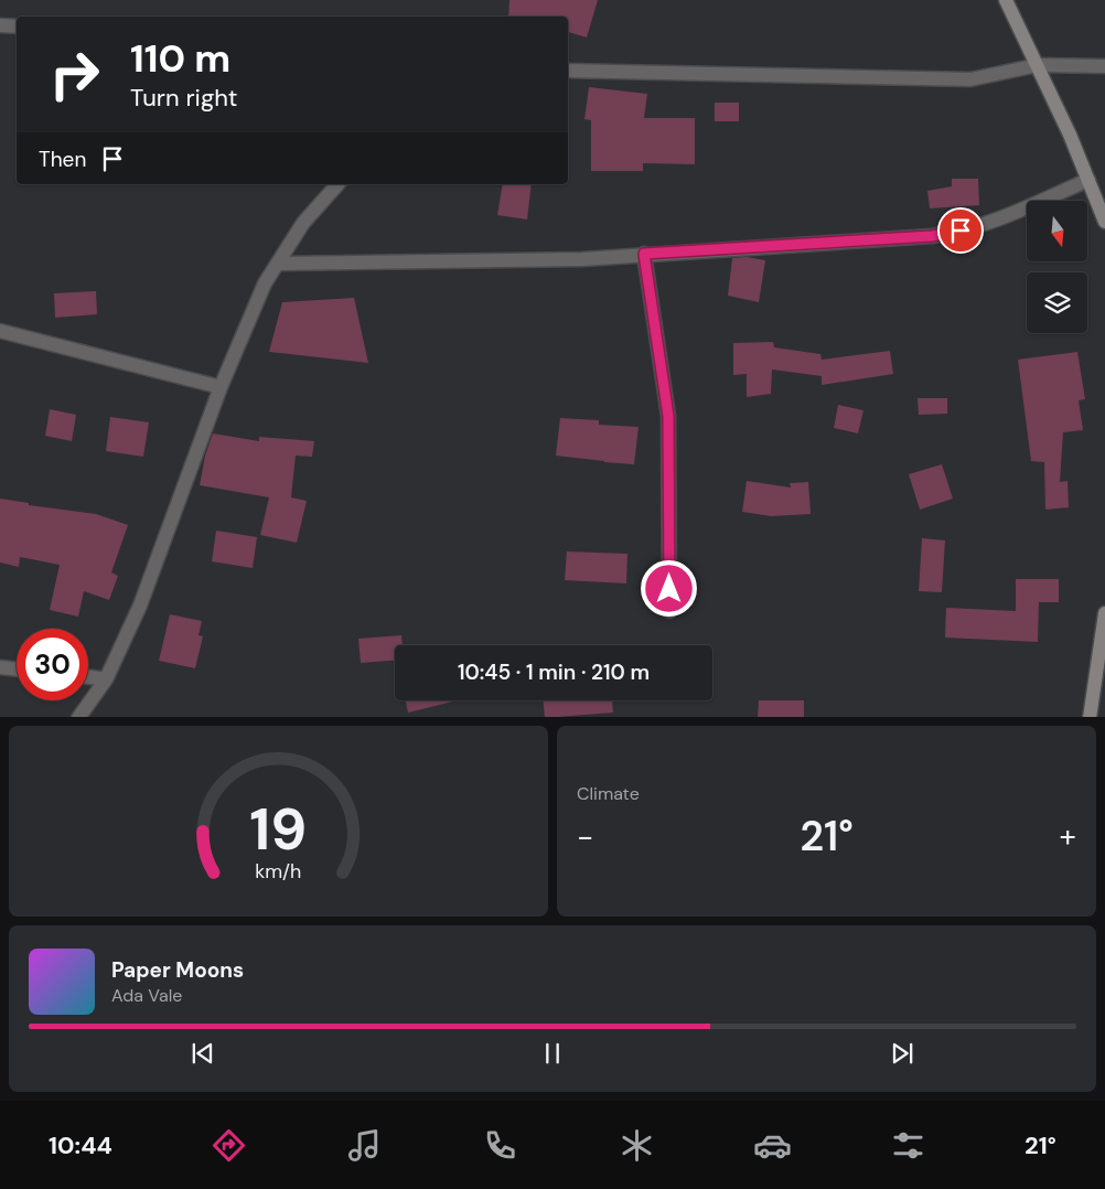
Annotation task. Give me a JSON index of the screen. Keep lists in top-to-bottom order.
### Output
{
  "north": "bottom",
  "page": {
    "turn": ["110 m", "Turn right"],
    "then": "Then",
    "limit": "30",
    "trip": "10:45 · 1 min · 210 m",
    "tile": "Climate",
    "heat": ["−", "21°", "+"],
    "song": ["Paper Moons", "Ada Vale"],
    "tabs": ["10:44", "21°"],
    "gauge": ["19", "km/h"]
  }
}
